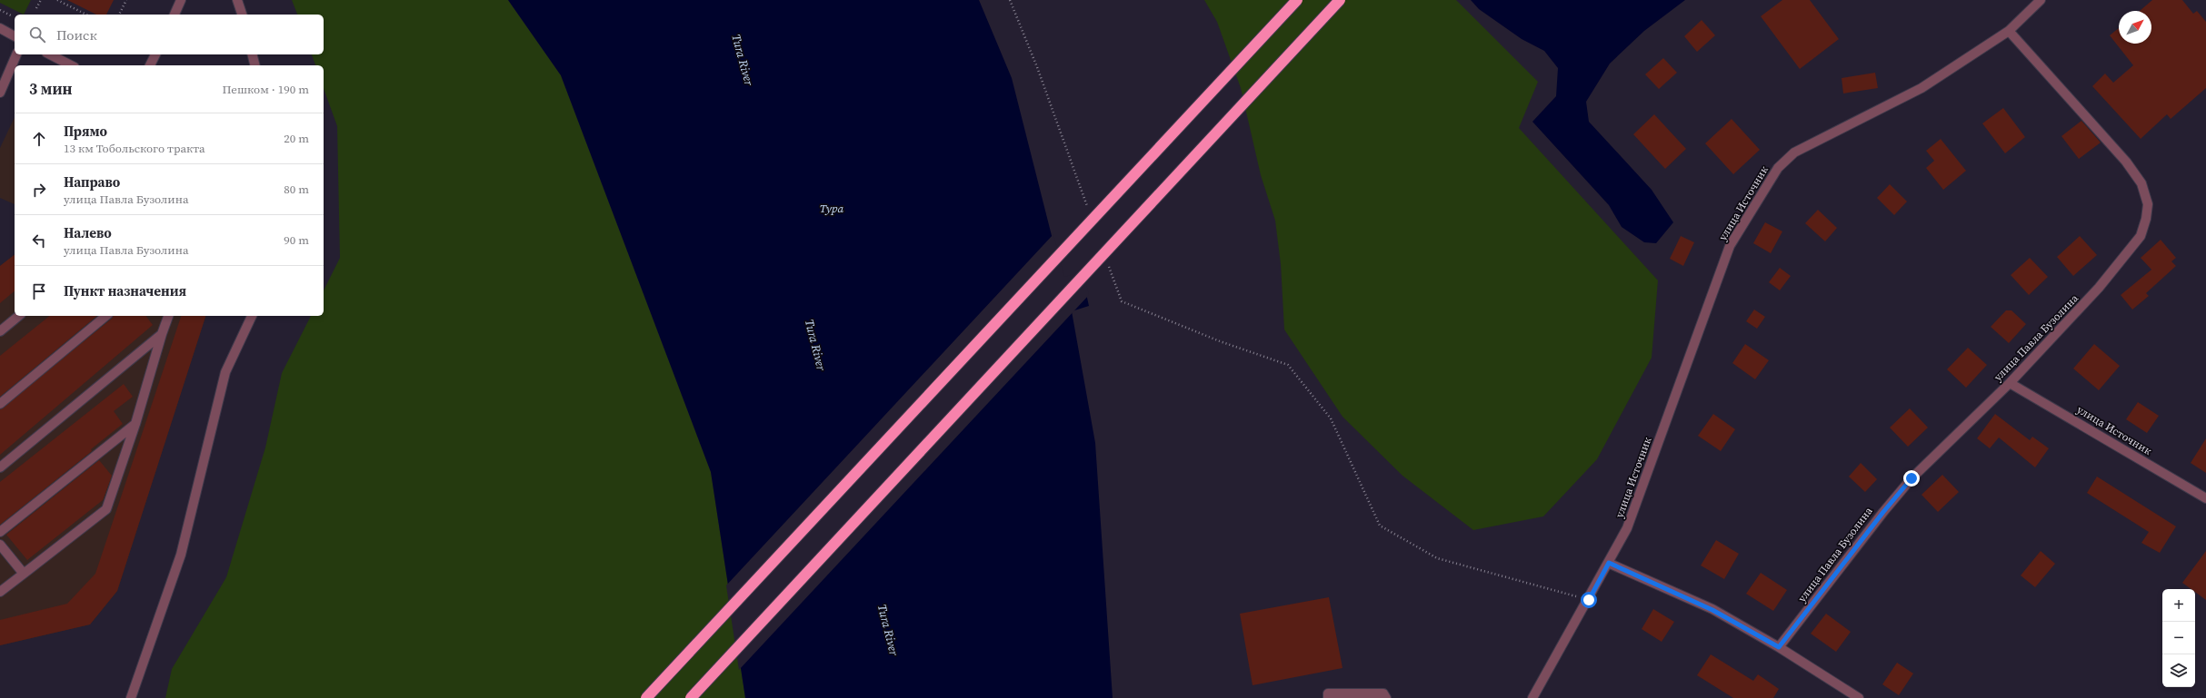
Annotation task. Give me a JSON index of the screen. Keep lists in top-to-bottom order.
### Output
{
  "streets": {
    "street": ["улица Источник", "улица Павла Бузолина"]
  },
  "crossings": [
    ["улица Источник", "улица Павла Бузолина"]
  ],
  "water": ["Tura River", "Тура"],
  "north": "top right",
  "page": {
    "search": "Поиск",
    "heading": ["3 мин", "Пешком · 190 m"],
    "list": [
      ["Прямо", "13 км Тобольского тракта", "20 m"],
      ["Направо", "улица Павла Бузолина", "80 m"],
      ["Налево", "улица Павла Бузолина", "90 m"],
      "Пункт назначения"
    ],
    "map_buttons": ["+", "−"]
  }
}
